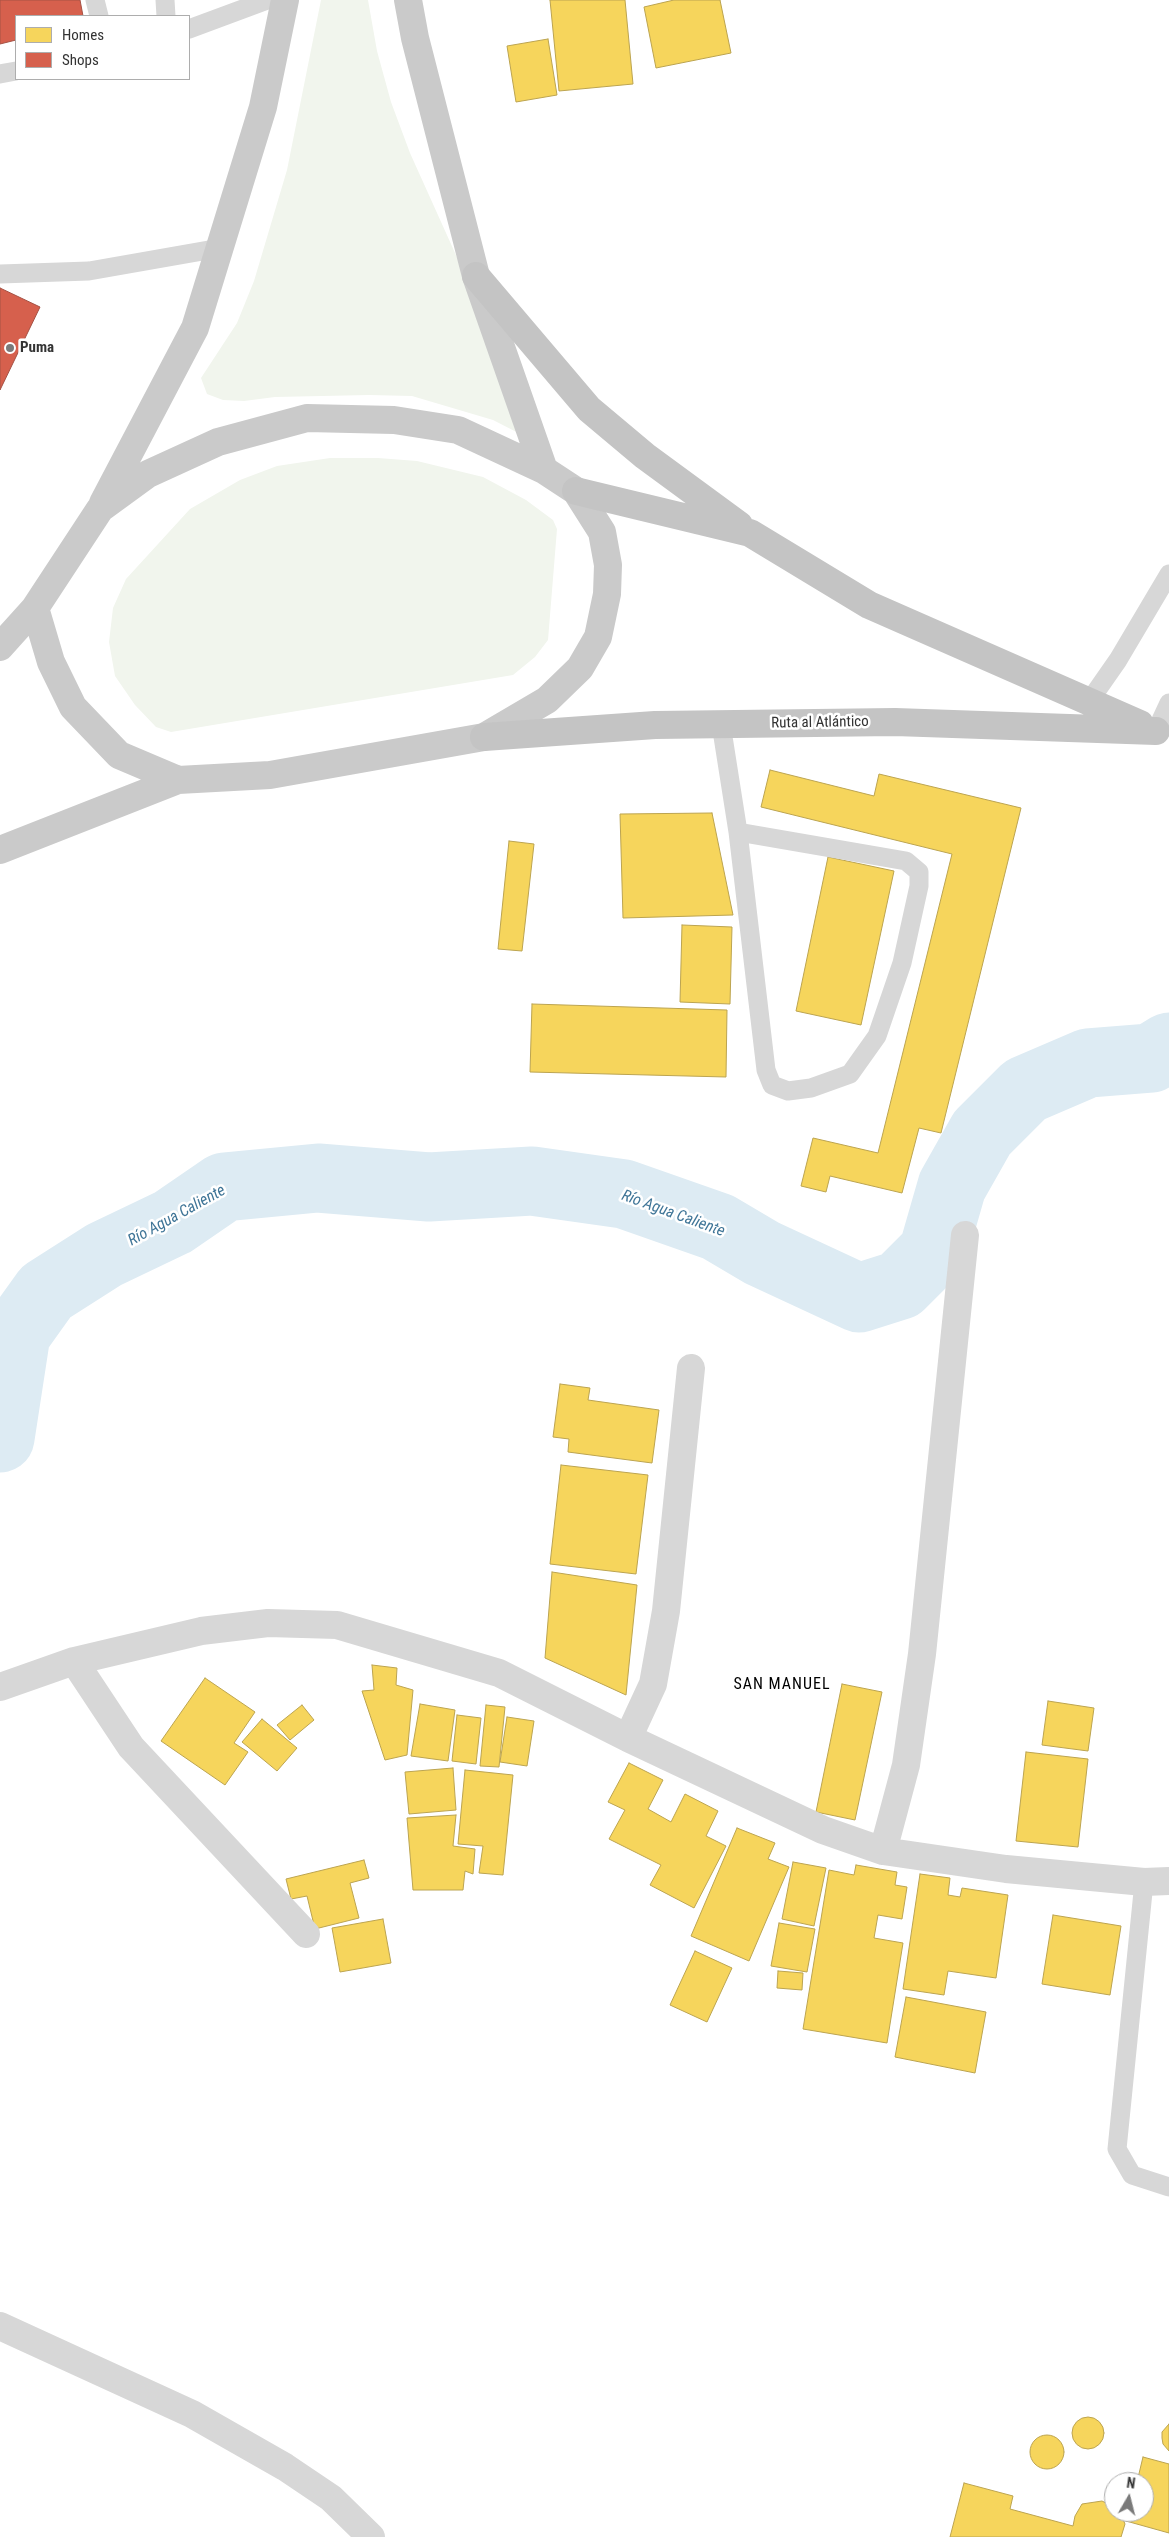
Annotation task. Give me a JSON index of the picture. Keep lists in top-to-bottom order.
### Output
{
  "streets": {
    "highway": ["Ruta al Atlántico"]
  },
  "districts": ["SAN MANUEL"],
  "water": ["Río Agua Caliente"],
  "places": ["Puma"],
  "legend": ["Homes", "Shops"],
  "north": "top"
}
